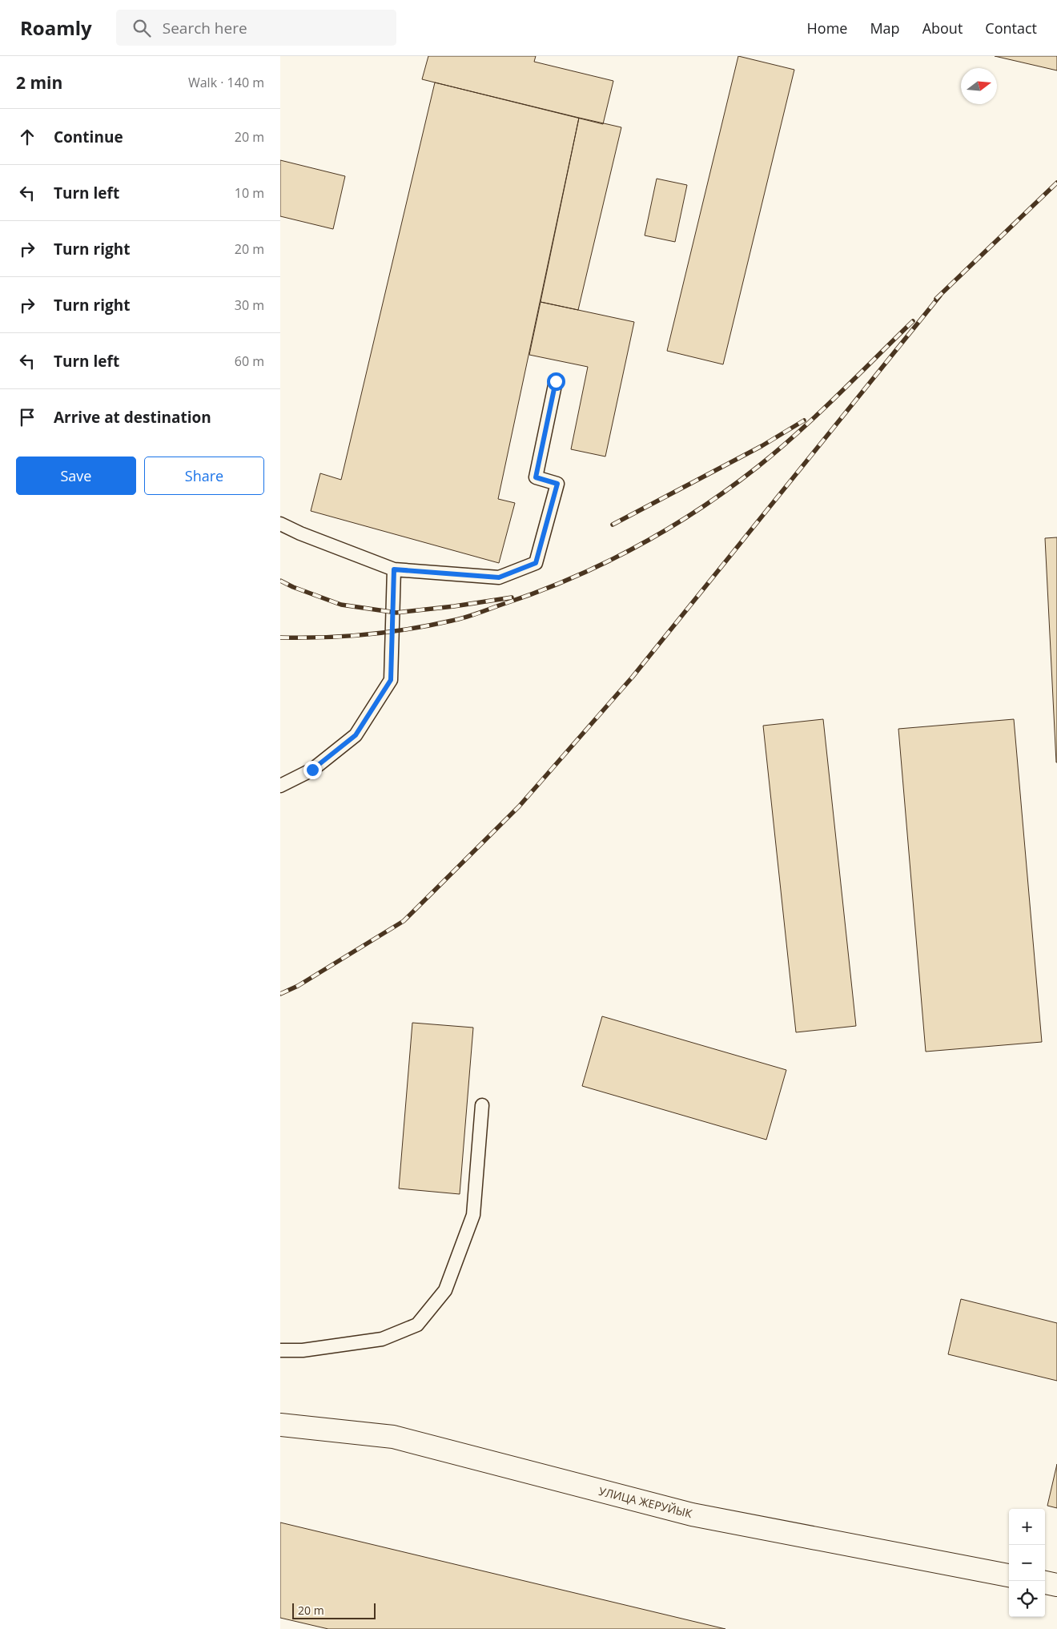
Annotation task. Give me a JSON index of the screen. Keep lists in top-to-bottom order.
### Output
{
  "streets": {
    "street": ["УЛИЦА ЖЕРУЙЫК"]
  },
  "scale_bar": "20 m",
  "north": "right",
  "page": {
    "header": "Roamly",
    "search": "Search here",
    "nav": [
      "Home",
      "Map",
      "About",
      "Contact"
    ],
    "heading": ["2 min", "Walk · 140 m"],
    "list": [
      ["Continue", "20 m"],
      ["Turn left", "10 m"],
      ["Turn right", "20 m"],
      ["Turn right", "30 m"],
      ["Turn left", "60 m"],
      "Arrive at destination"
    ],
    "buttons": ["Save", "Share"],
    "map_buttons": ["+", "−"],
    "scale": "20 m"
  }
}
